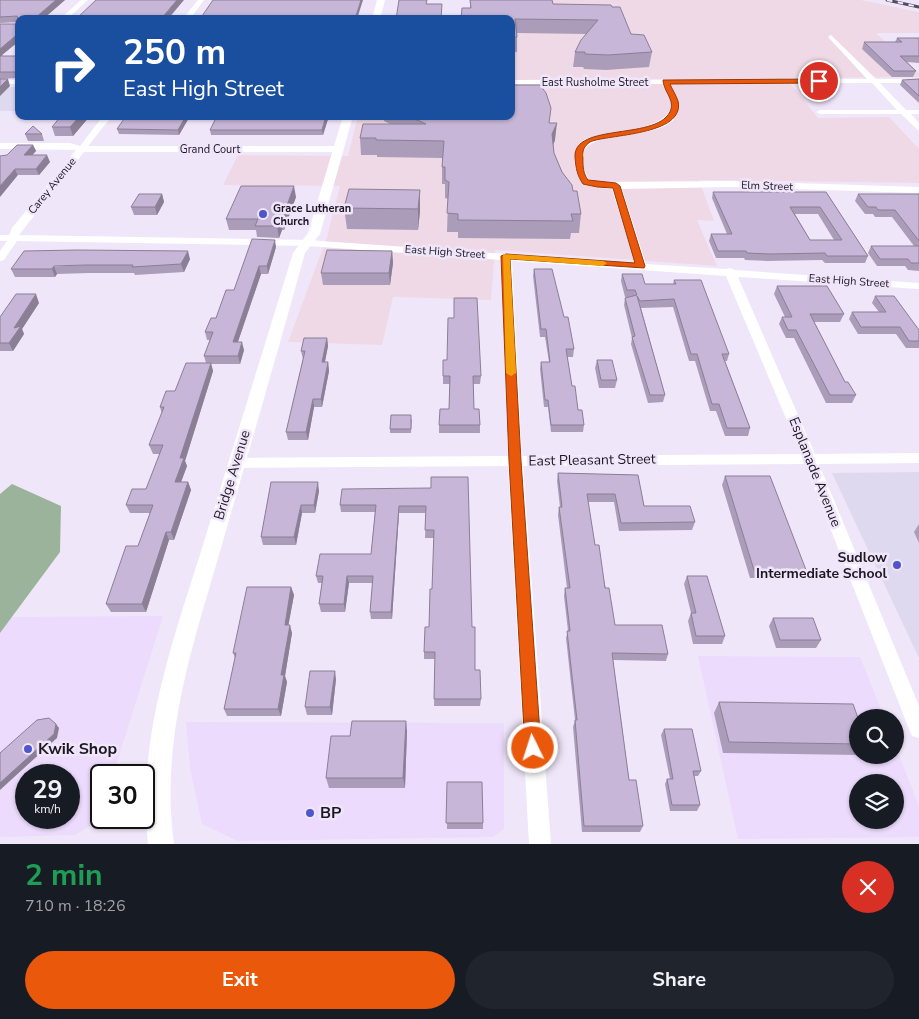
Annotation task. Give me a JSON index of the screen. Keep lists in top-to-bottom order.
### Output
{
  "streets": {
    "street": [
      "East Rusholme Street",
      "Grand Court",
      "Carey Avenue",
      "Elm Street",
      "East High Street",
      "East Pleasant Street",
      "Esplanade Avenue",
      "Bridge Avenue"
    ]
  },
  "crossings": [
    ["East Rusholme Street", "Elm Street"],
    ["Grand Court", "Carey Avenue"],
    ["Grand Court", "Bridge Avenue"],
    ["Carey Avenue", "East High Street"],
    ["East High Street", "Esplanade Avenue"],
    ["East High Street", "Bridge Avenue"],
    ["East Pleasant Street", "Esplanade Avenue"],
    ["East Pleasant Street", "Bridge Avenue"]
  ],
  "places": [
    "Grace Lutheran Church",
    "Sudlow Intermediate School",
    "Kwik Shop",
    "BP"
  ],
  "page": {
    "turn": ["250 m", "East High Street"],
    "speed": "29 km/h",
    "limit": "30",
    "heading": ["2 min", "710 m · 18:26"],
    "buttons": ["Exit", "Share"]
  }
}
